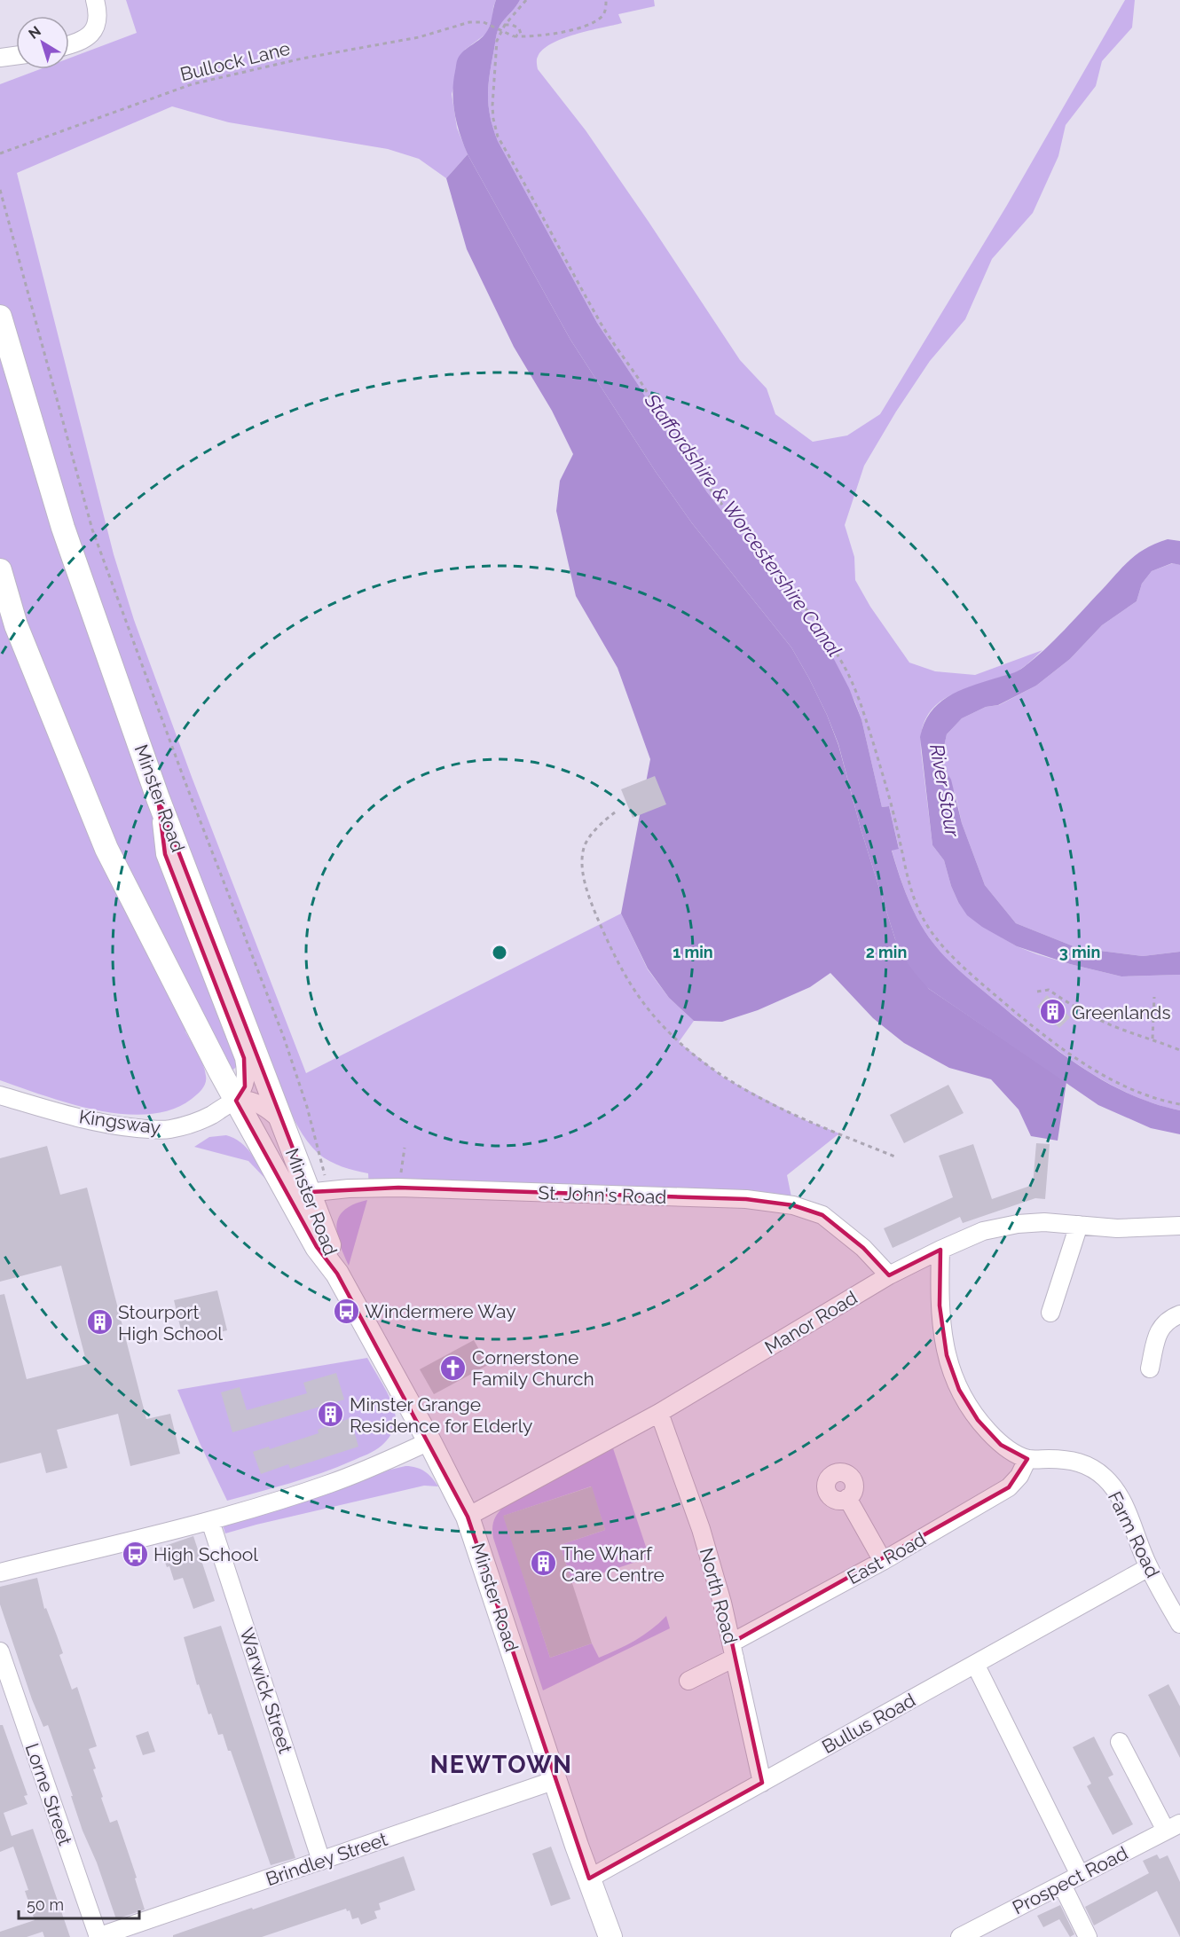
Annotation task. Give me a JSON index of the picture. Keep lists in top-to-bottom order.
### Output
{
  "streets": {
    "main road": ["Minster Road"],
    "street": [
      "Kingsway",
      "St. John's Road",
      "Manor Road",
      "Farm Road",
      "East Road",
      "North Road",
      "Warwick Street",
      "Bullus Road",
      "Lorne Street",
      "Brindley Street",
      "Prospect Road"
    ],
    "path": ["Bullock Lane"]
  },
  "crossings": [
    ["Minster Road", "Kingsway"],
    ["Minster Road", "St. John's Road"],
    ["Minster Road", "Manor Road"],
    ["Minster Road", "Bullus Road"],
    ["Minster Road", "Brindley Street"],
    ["St. John's Road", "Manor Road"],
    ["Manor Road", "Farm Road"],
    ["Manor Road", "North Road"],
    ["Farm Road", "East Road"],
    ["Farm Road", "Bullus Road"],
    ["East Road", "North Road"],
    ["North Road", "Bullus Road"],
    ["Warwick Street", "Brindley Street"],
    ["Lorne Street", "Brindley Street"]
  ],
  "districts": ["NEWTOWN"],
  "water": ["Staffordshire & Worcestershire Canal", "River Stour"],
  "places": {
    "building": [
      "Greenlands",
      "Stourport High School",
      "Minster Grange Residence for Elderly",
      "The Wharf Care Centre"
    ],
    "bus stop": ["Windermere Way", "High School"],
    "church": ["Cornerstone Family Church"]
  },
  "scale_bar": "50 m",
  "north": "top left",
  "rings": ["1 min", "2 min", "3 min"]
}
